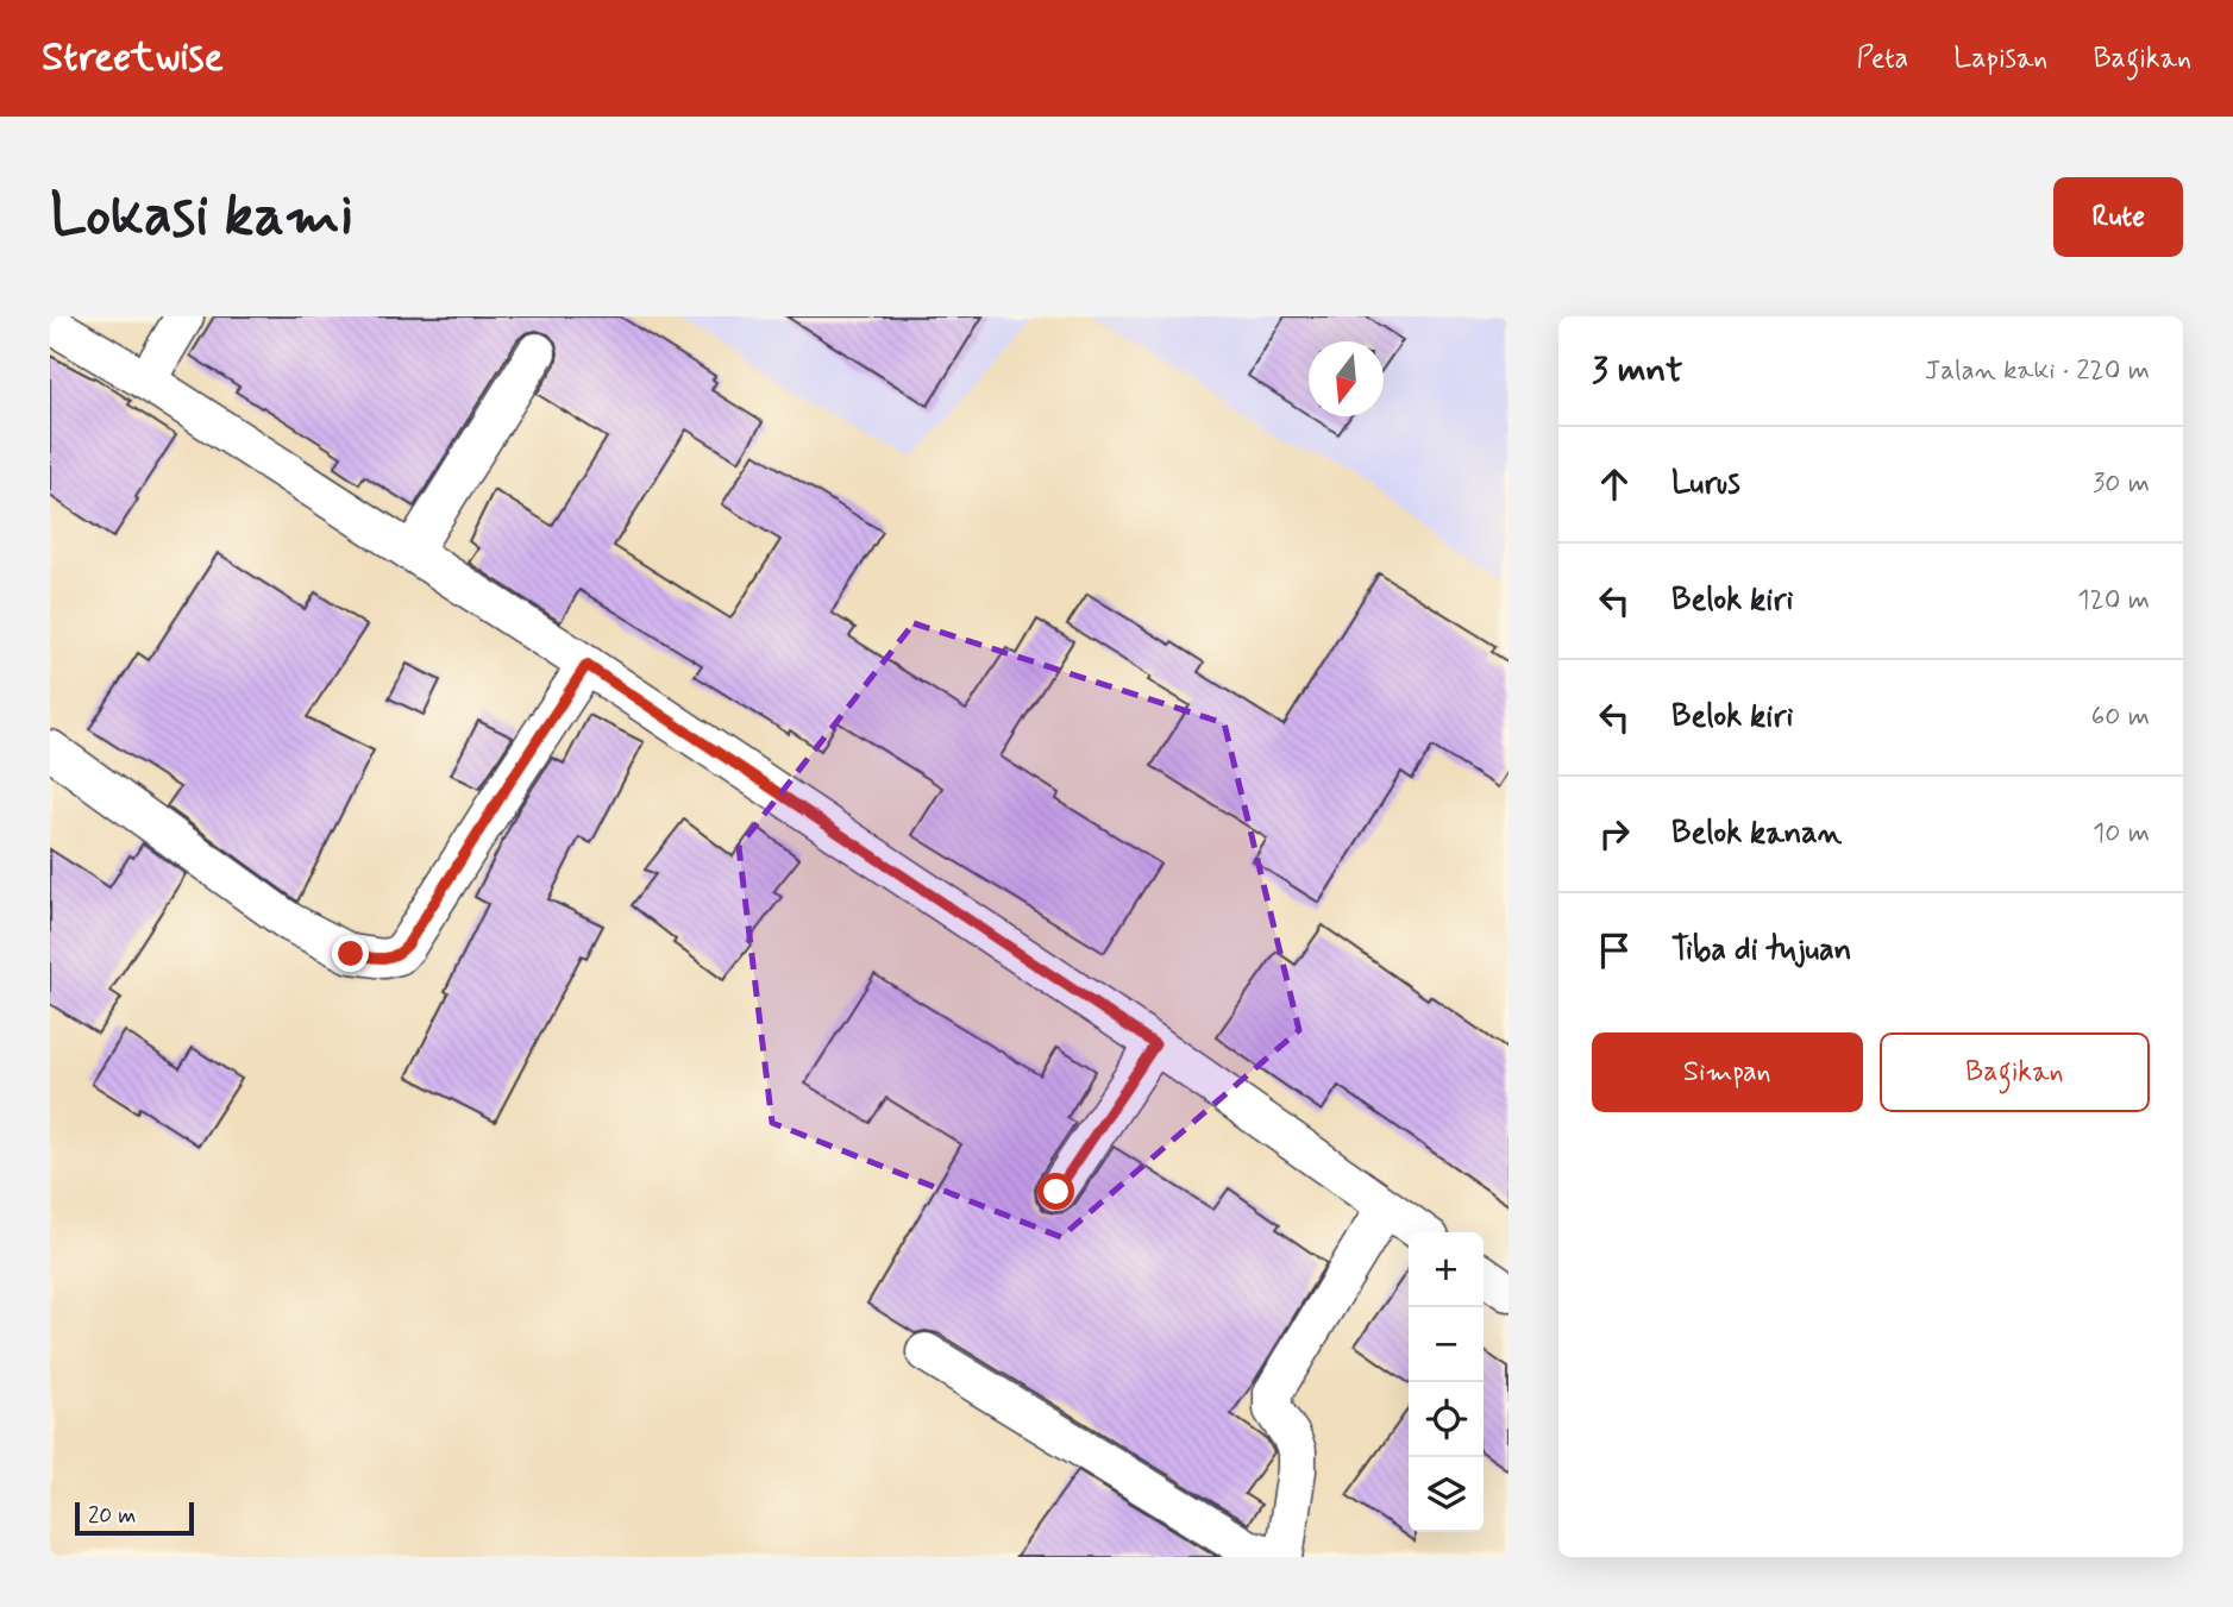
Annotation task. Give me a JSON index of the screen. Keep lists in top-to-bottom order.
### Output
{
  "scale_bar": "20 m",
  "north": "bottom",
  "page": {
    "header": "Streetwise",
    "nav": ["Peta", "Lapisan", "Bagikan"],
    "buttons": [
      "Rute",
      ["Simpan", "Bagikan"]
    ],
    "title": "Lokasi kami",
    "heading": ["3 mnt", "Jalan kaki · 220 m"],
    "list": [
      ["Lurus", "30 m"],
      ["Belok kiri", "120 m"],
      ["Belok kiri", "60 m"],
      ["Belok kanan", "10 m"],
      "Tiba di tujuan"
    ],
    "map_buttons": ["+", "−"],
    "scale": "20 m"
  }
}
